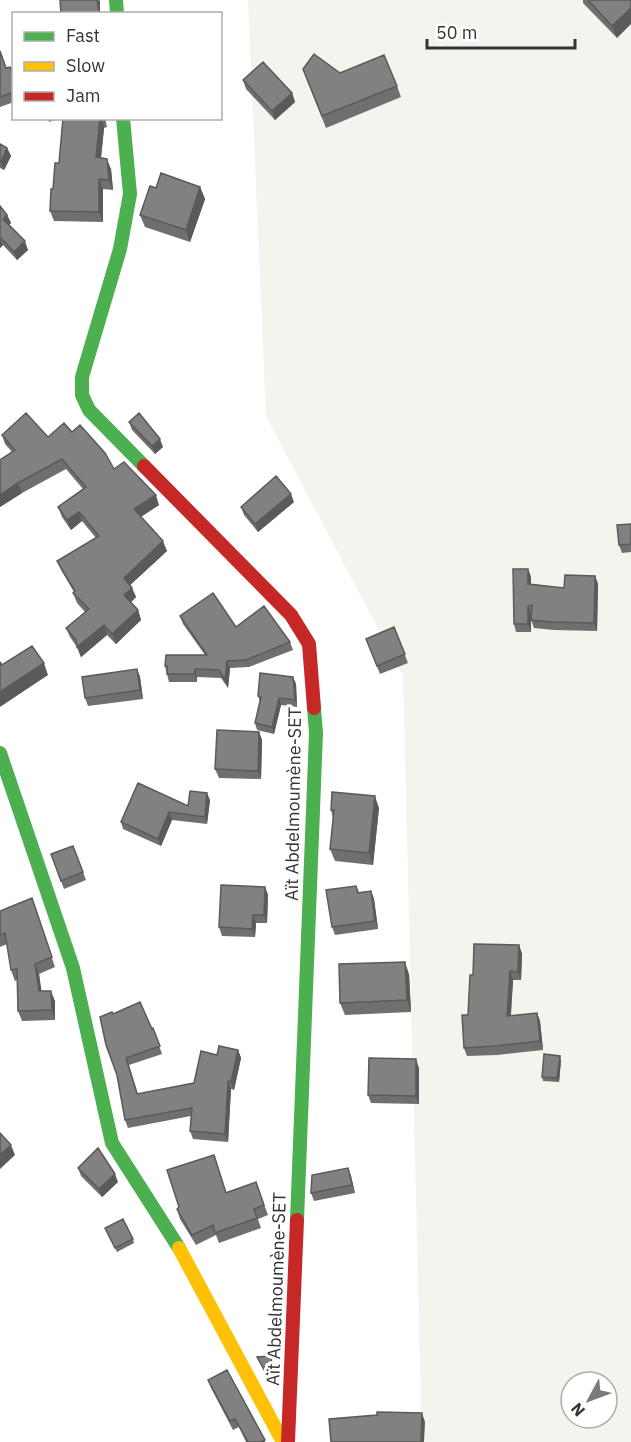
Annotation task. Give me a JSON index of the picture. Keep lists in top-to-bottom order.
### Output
{
  "streets": {
    "street": ["Aït Abdelmoumène-SET"]
  },
  "legend": ["Fast", "Slow", "Jam"],
  "scale_bar": "50 m",
  "north": "bottom left"
}
